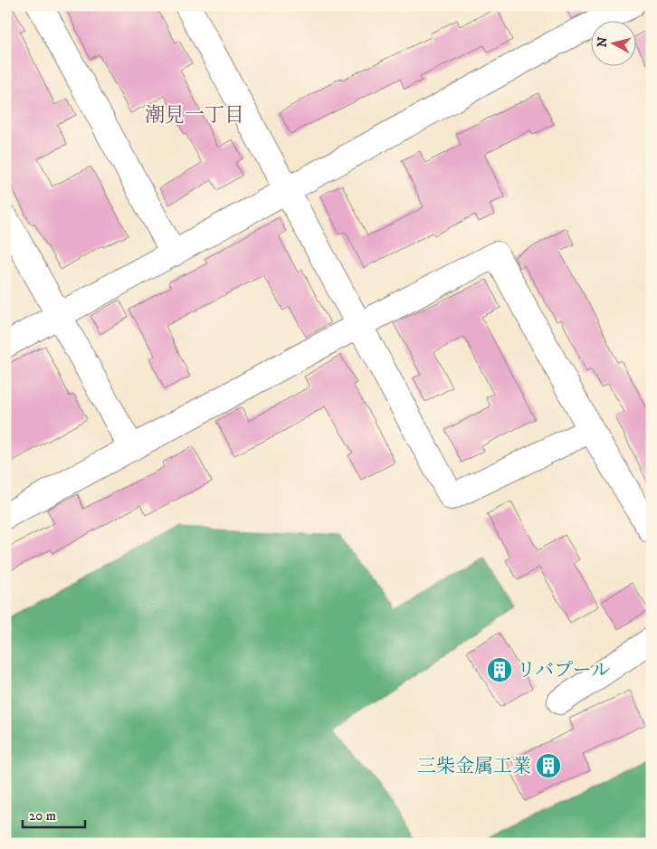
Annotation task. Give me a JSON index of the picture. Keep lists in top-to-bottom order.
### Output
{
  "districts": ["潮見一丁目"],
  "places": {
    "building": ["リバプール", "三柴金属工業"]
  },
  "scale_bar": "20 m",
  "north": "left"
}
